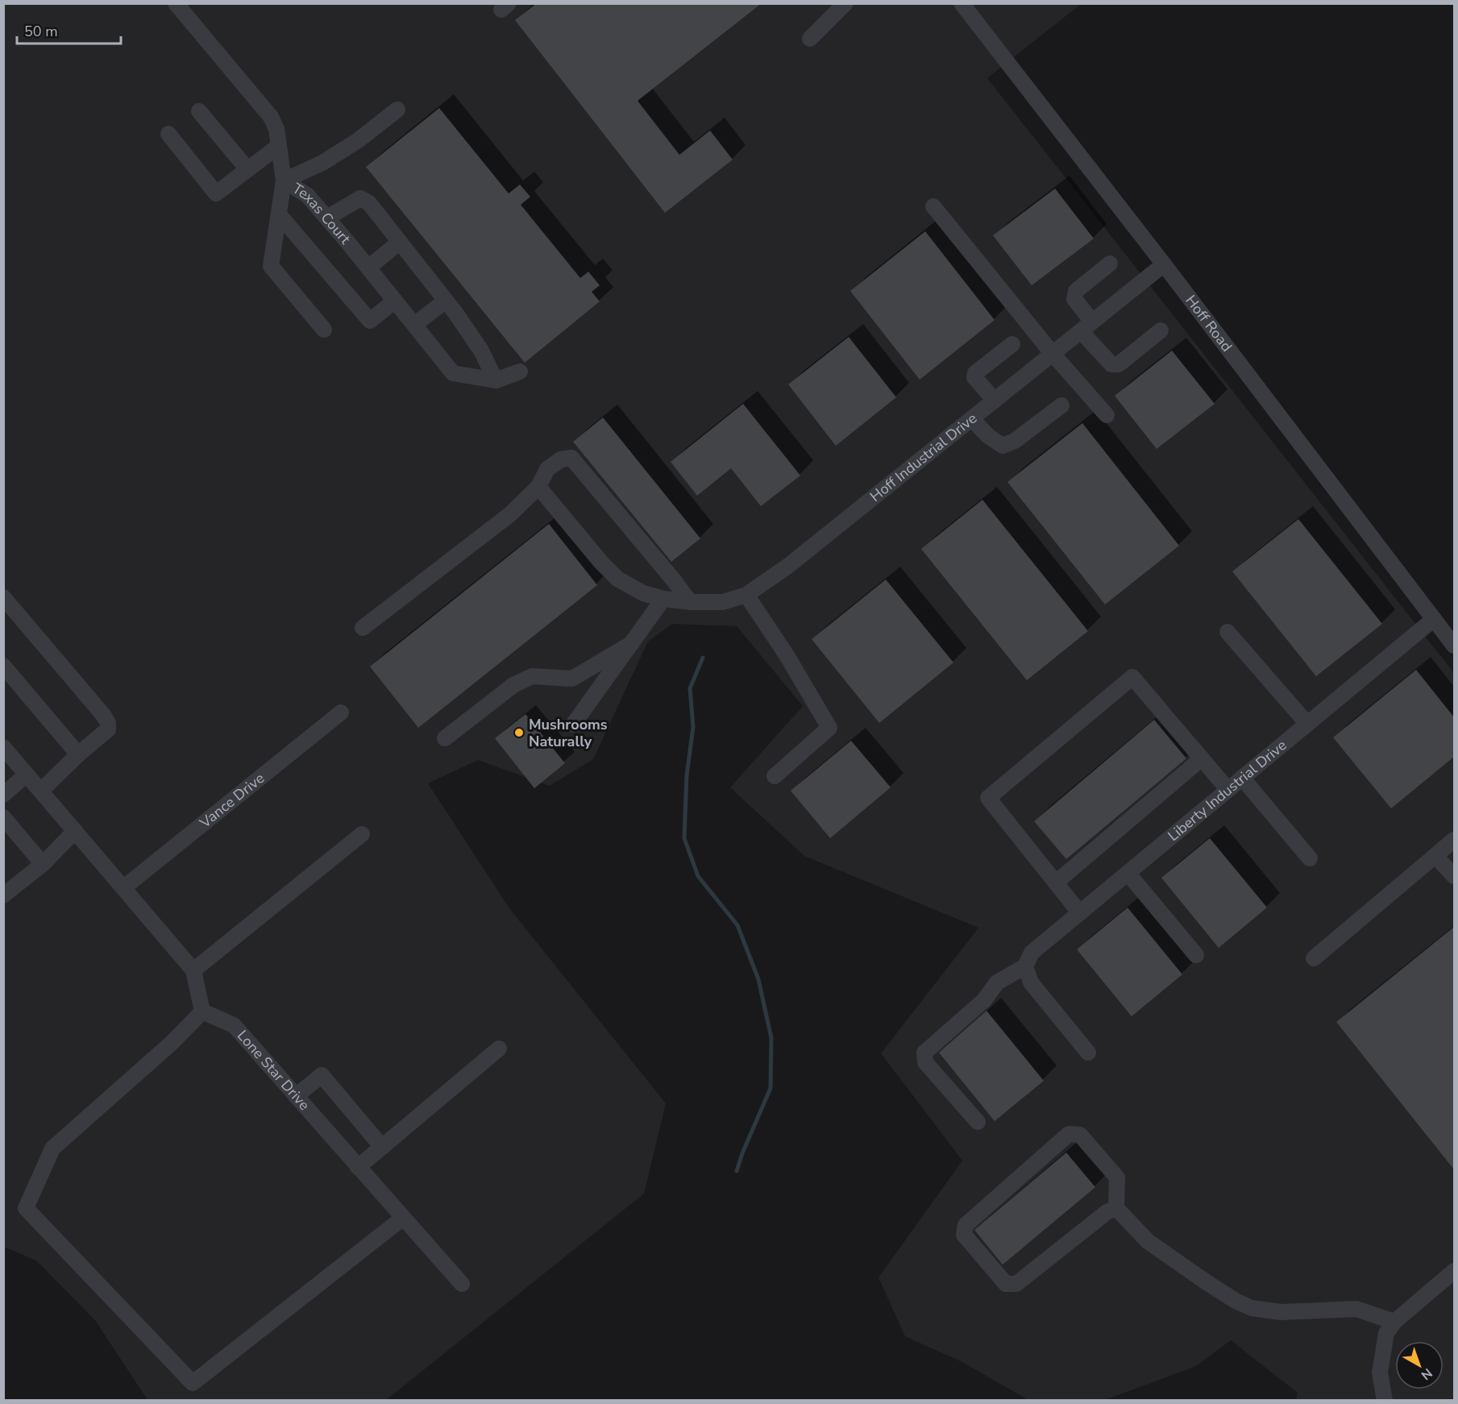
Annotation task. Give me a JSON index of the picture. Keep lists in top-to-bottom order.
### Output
{
  "streets": {
    "street": [
      "Texas Court",
      "Hoff Road",
      "Hoff Industrial Drive",
      "Liberty Industrial Drive",
      "Vance Drive",
      "Lone Star Drive"
    ]
  },
  "crossings": [
    ["Hoff Road", "Hoff Industrial Drive"],
    ["Hoff Road", "Liberty Industrial Drive"]
  ],
  "places": ["Mushrooms Naturally"],
  "scale_bar": "50 m",
  "north": "bottom right"
}
